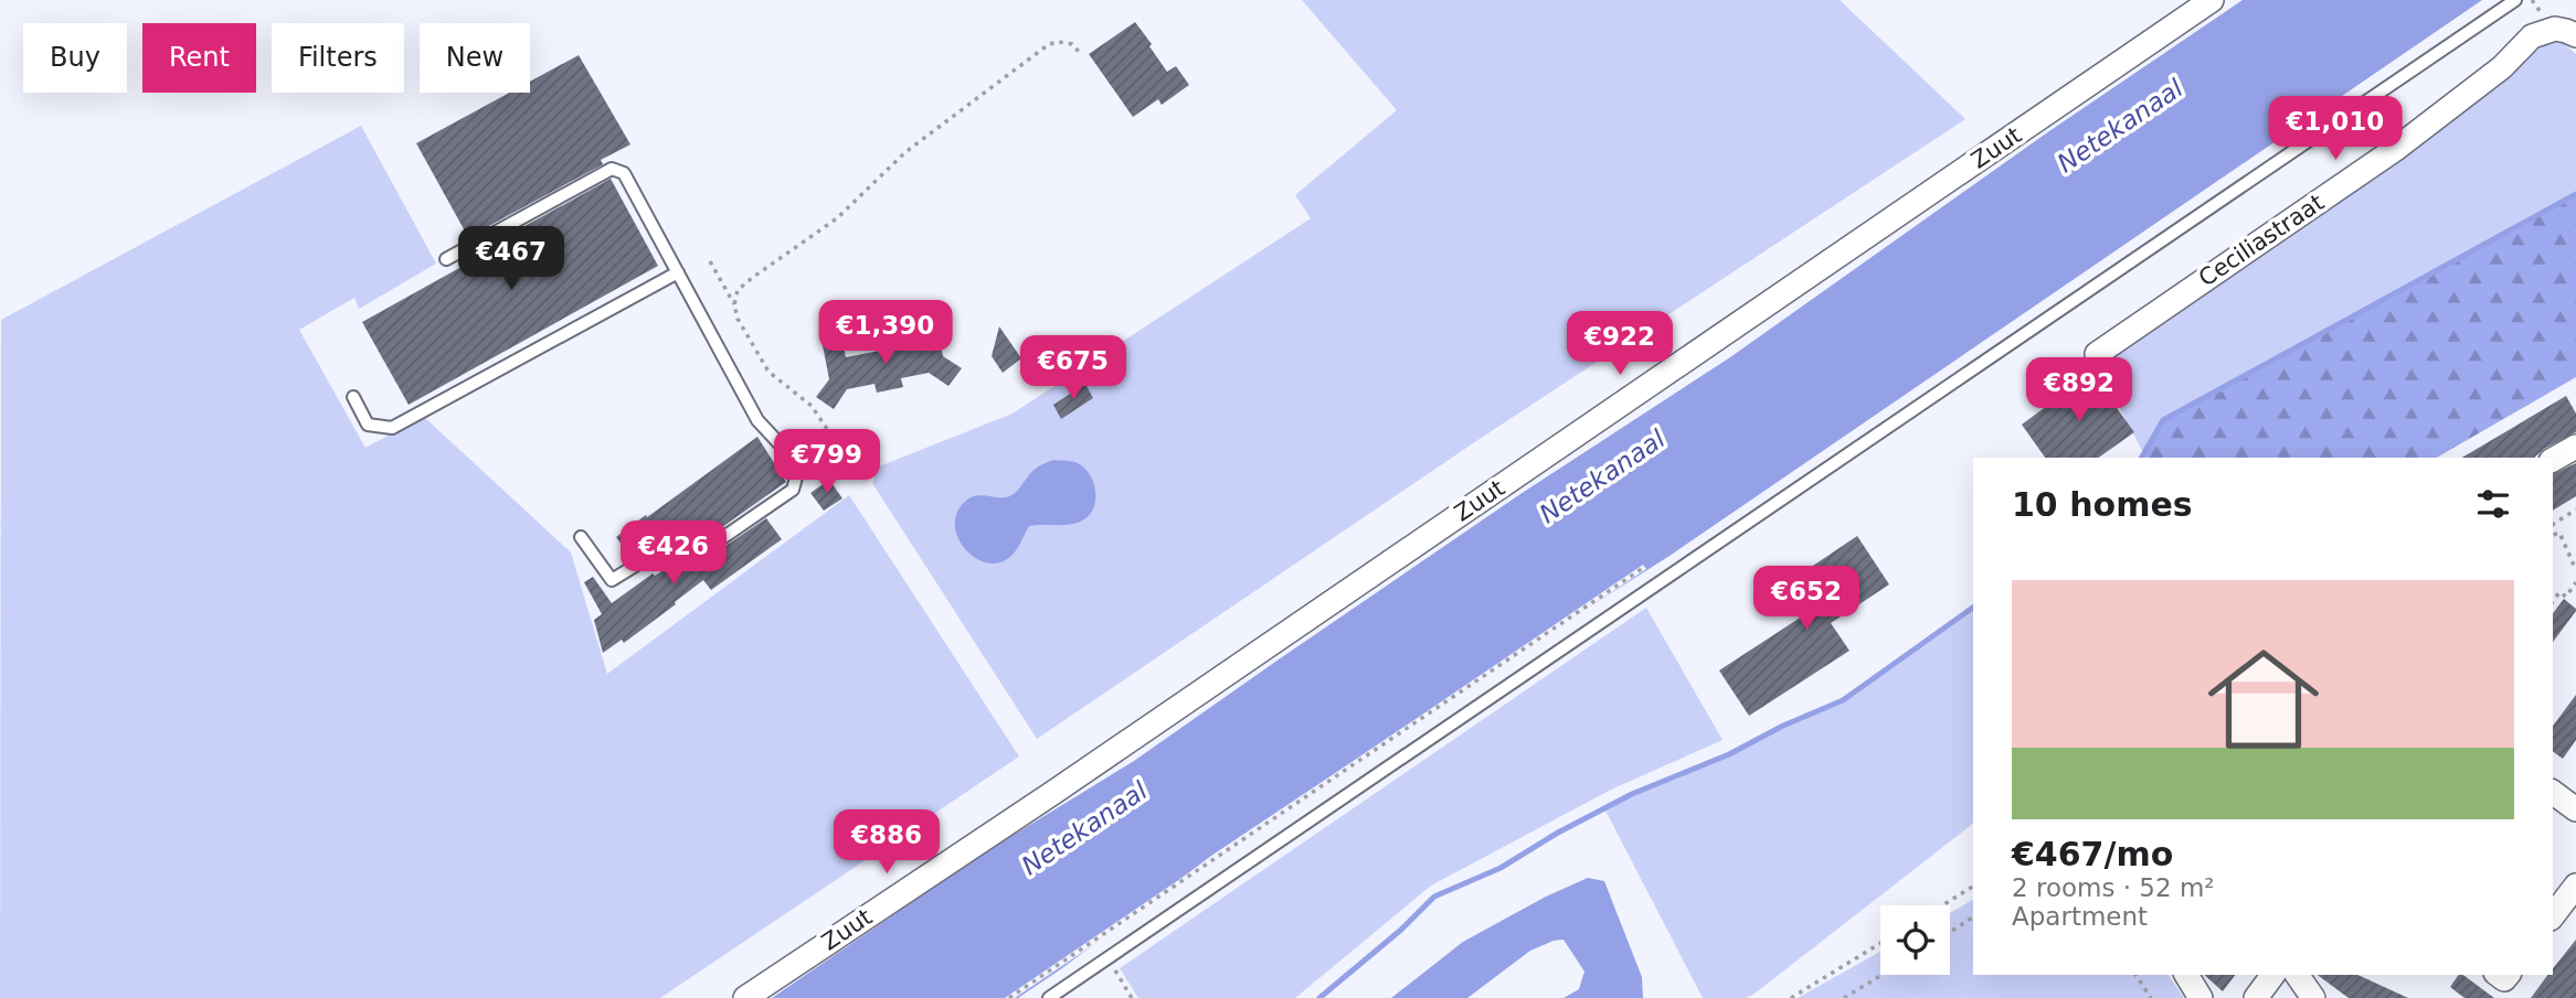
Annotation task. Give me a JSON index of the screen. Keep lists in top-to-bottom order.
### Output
{
  "streets": {
    "street": ["Zuut", "Ceciliastraat"]
  },
  "water": ["Netekanaal"],
  "page": {
    "chip": [
      "Buy",
      "Rent",
      "Filters",
      "New"
    ],
    "price": [
      "€1,010",
      "€467",
      "€1,390",
      "€922",
      "€675",
      "€892",
      "€799",
      "€426",
      "€652",
      "€886"
    ],
    "heading": "10 homes",
    "list": [
      {
        "name": "€467/mo",
        "note": "2 rooms · 52 m² · Apartment"
      }
    ]
  }
}
